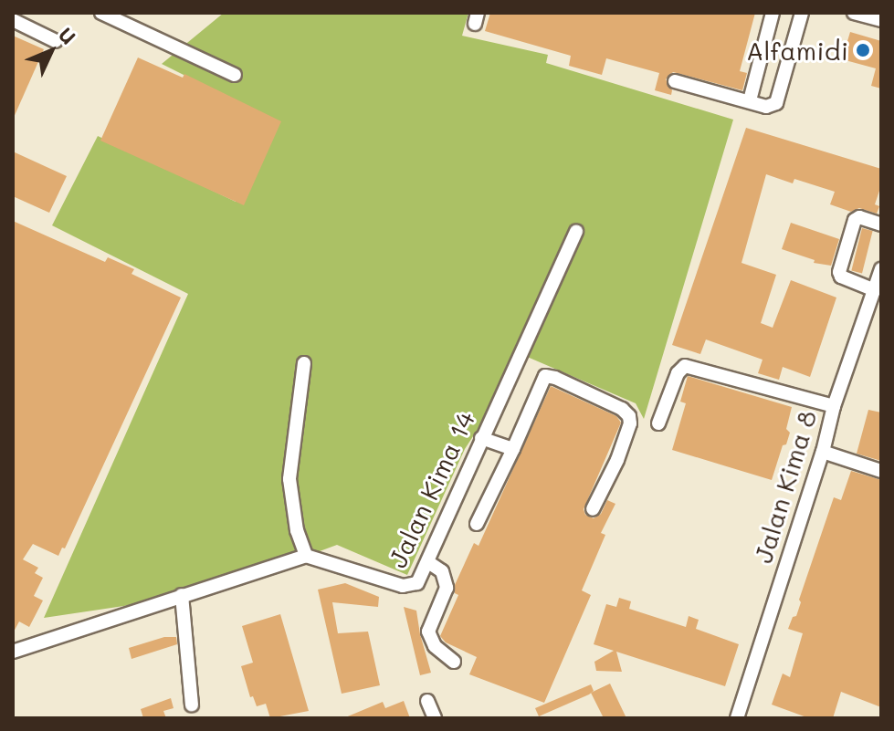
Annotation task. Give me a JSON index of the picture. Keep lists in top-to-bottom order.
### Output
{
  "streets": {
    "street": ["Jalan Kima 8", "Jalan Kima 14"]
  },
  "places": ["Alfamidi"],
  "north": "top right"
}
